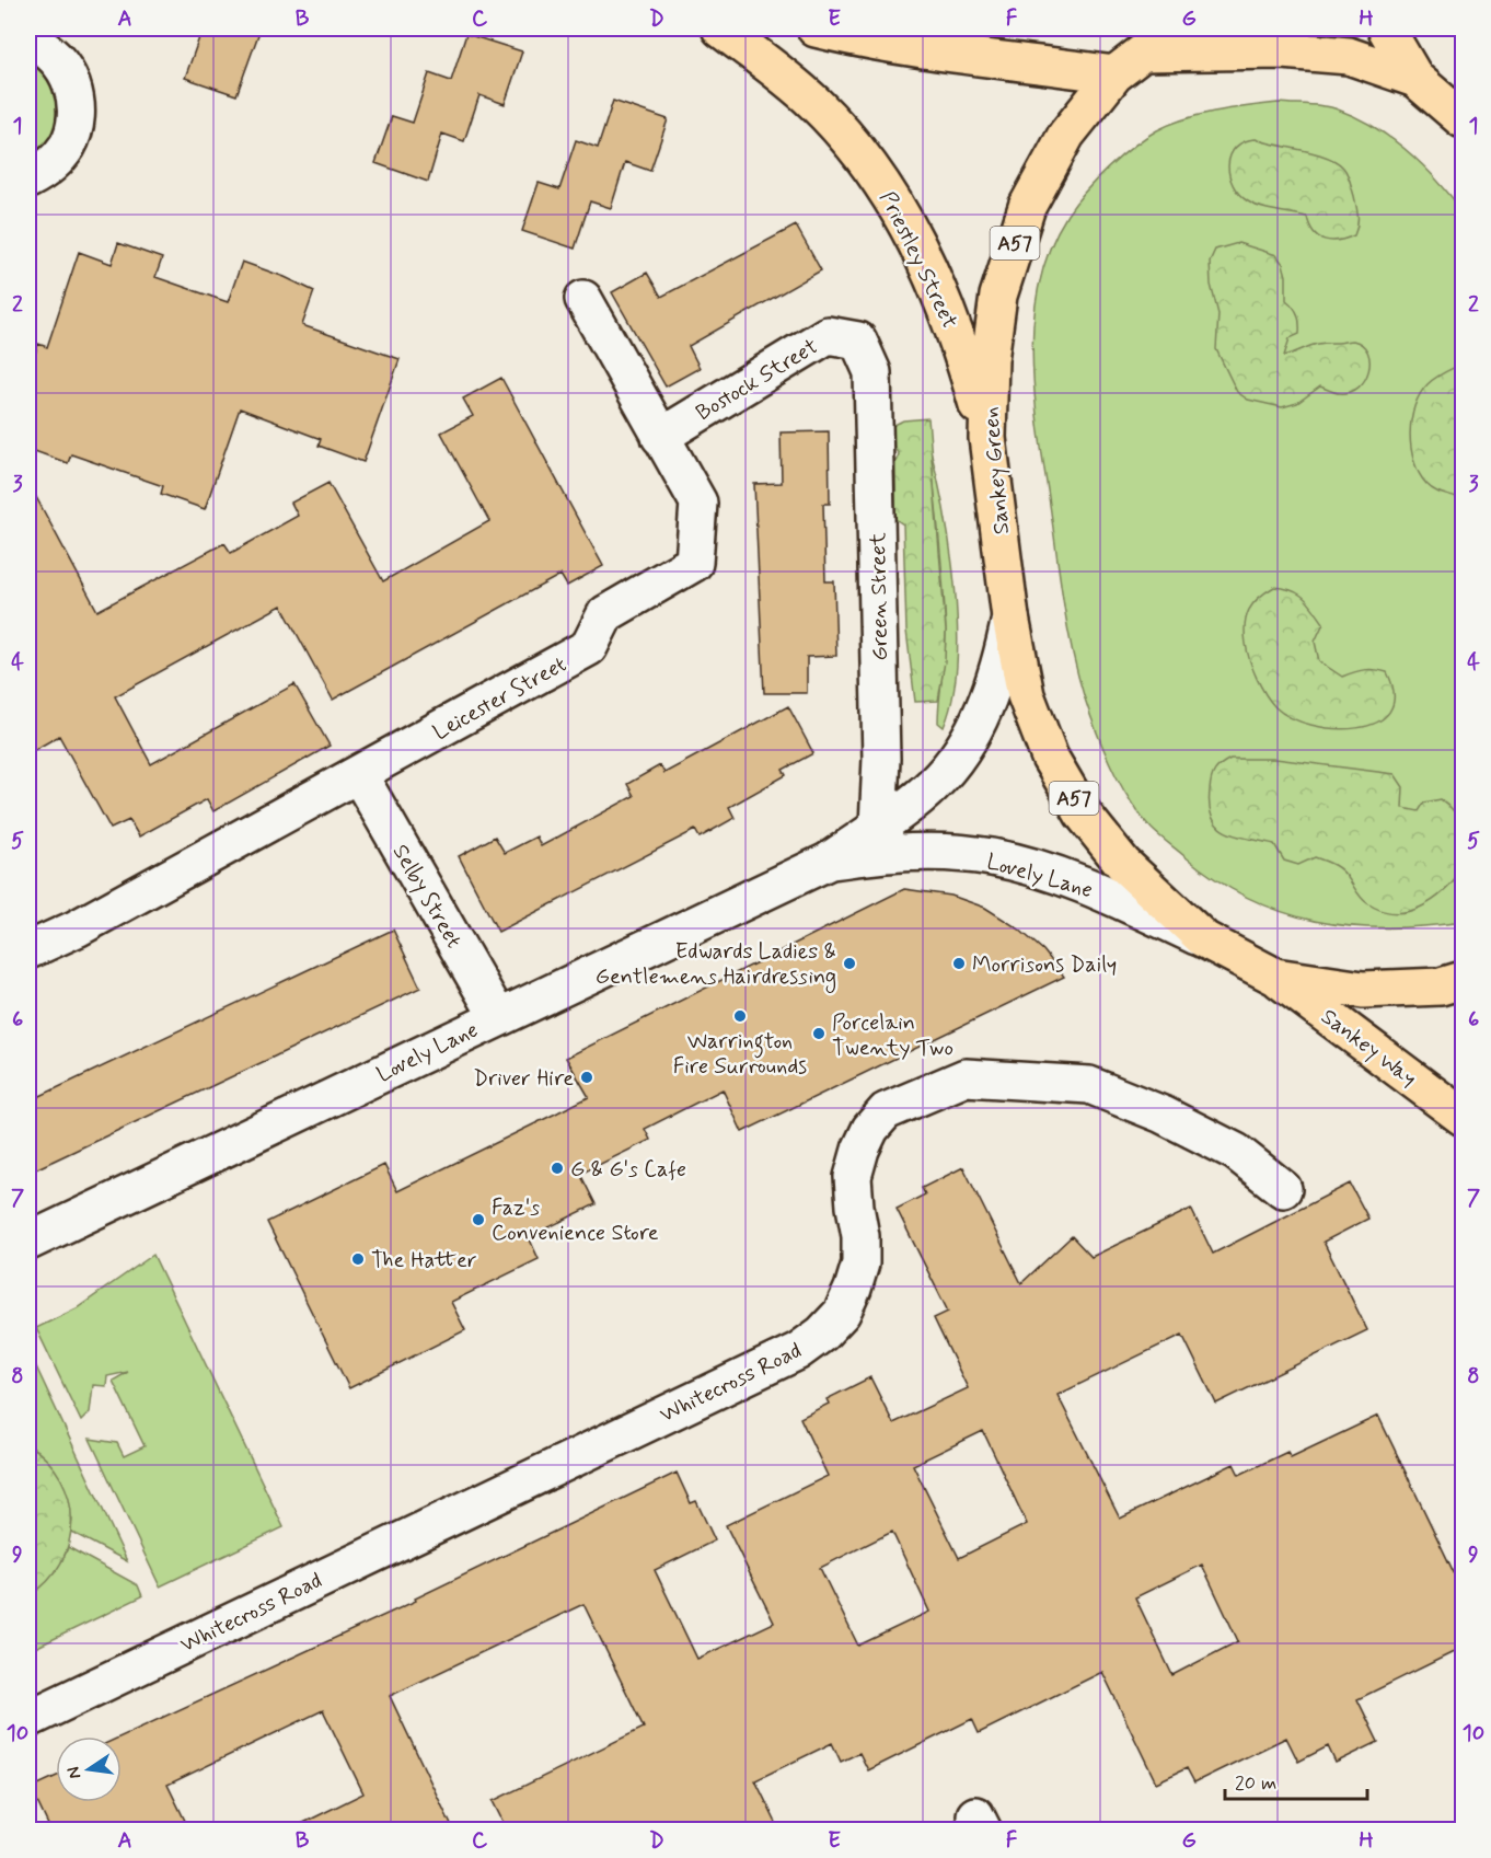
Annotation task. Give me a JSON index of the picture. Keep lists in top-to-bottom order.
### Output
{
  "streets": {
    "highway": [
      "A57",
      "Priestley Street",
      "Sankey Green",
      "Sankey Way"
    ],
    "street": [
      "Bostock Street",
      "Green Street",
      "Leicester Street",
      "Lovely Lane",
      "Selby Street",
      "Whitecross Road"
    ]
  },
  "crossings": [
    ["Priestley Street", "Sankey Green"],
    ["Bostock Street", "Green Street"],
    ["Bostock Street", "Leicester Street"],
    ["Sankey Green", "Lovely Lane"],
    ["Sankey Green", "Sankey Way"],
    ["Green Street", "Lovely Lane"],
    ["Leicester Street", "Selby Street"],
    ["Lovely Lane", "Selby Street"]
  ],
  "places": [
    "Edwards Ladies & Gentlemens Hairdressing",
    "Morrisons Daily",
    "Warrington Fire Surrounds",
    "Porcelain Twenty Two",
    "Driver Hire",
    "G & G's Cafe",
    "Faz's Convenience Store",
    "The Hatter"
  ],
  "scale_bar": "20 m",
  "north": "left",
  "grid": {
    "columns": [
      "A",
      "B",
      "C",
      "D",
      "E",
      "F",
      "G",
      "H"
    ],
    "rows": [
      "1",
      "2",
      "3",
      "4",
      "5",
      "6",
      "7",
      "8",
      "9",
      "10"
    ]
  }
}
